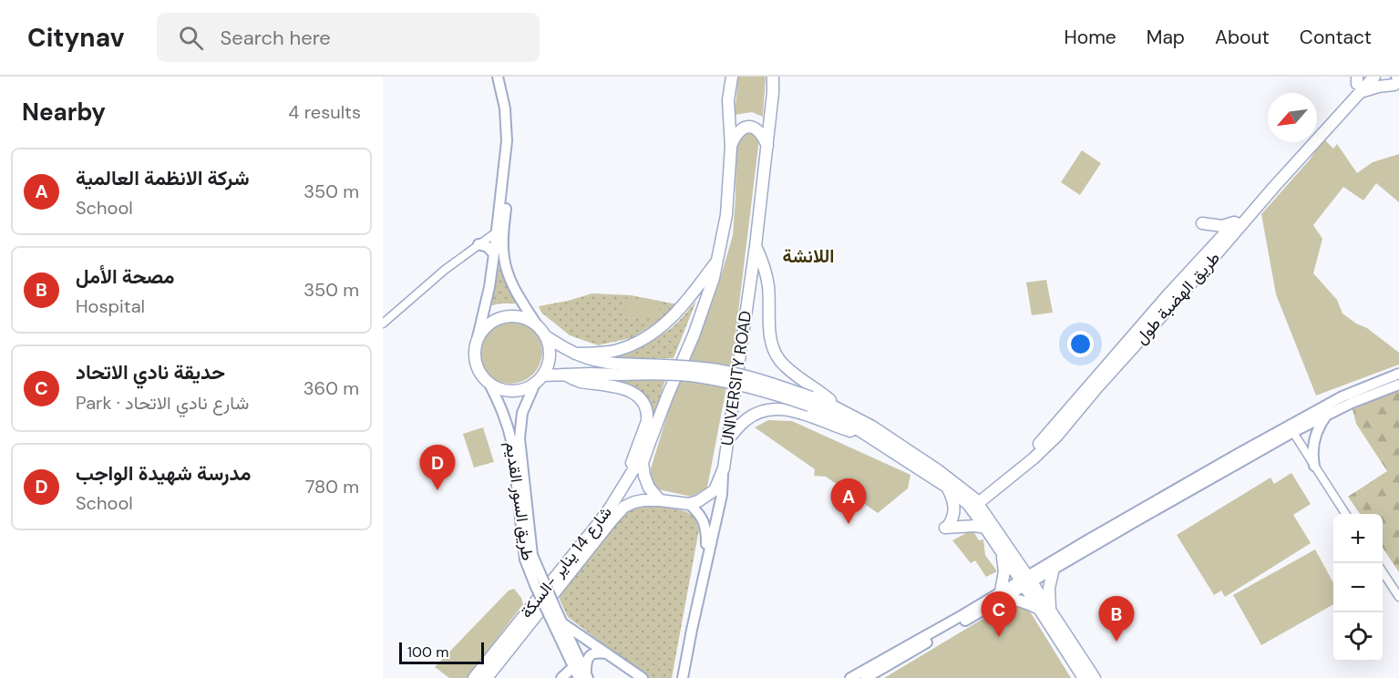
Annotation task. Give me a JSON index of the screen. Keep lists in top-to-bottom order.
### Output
{
  "streets": {
    "highway": ["طريق الهضبة طول", "UNIVERSITY ROAD", "شارع 14 يناير -السكة"],
    "main road": ["طريق السور القديم"]
  },
  "districts": ["اللانشة"],
  "scale_bar": "100 m",
  "north": "bottom left",
  "page": {
    "header": "Citynav",
    "search": "Search here",
    "nav": [
      "Home",
      "Map",
      "About",
      "Contact"
    ],
    "heading": ["Nearby", "4 results"],
    "list": [
      {
        "mark": "A",
        "name": "شركة الانظمة العالمية",
        "note": "School",
        "value": "350 m"
      },
      {
        "mark": "B",
        "name": "مصحة الأمل",
        "note": "Hospital",
        "value": "350 m"
      },
      {
        "mark": "C",
        "name": "حديقة نادي الاتحاد",
        "note": "Park · شارع نادي الاتحاد",
        "value": "360 m"
      },
      {
        "mark": "D",
        "name": "مدرسة شهيدة الواجب",
        "note": "School",
        "value": "780 m"
      }
    ],
    "pins": [
      "D",
      "A",
      "C",
      "B"
    ],
    "map_buttons": ["+", "−"],
    "scale": "100 m"
  }
}
